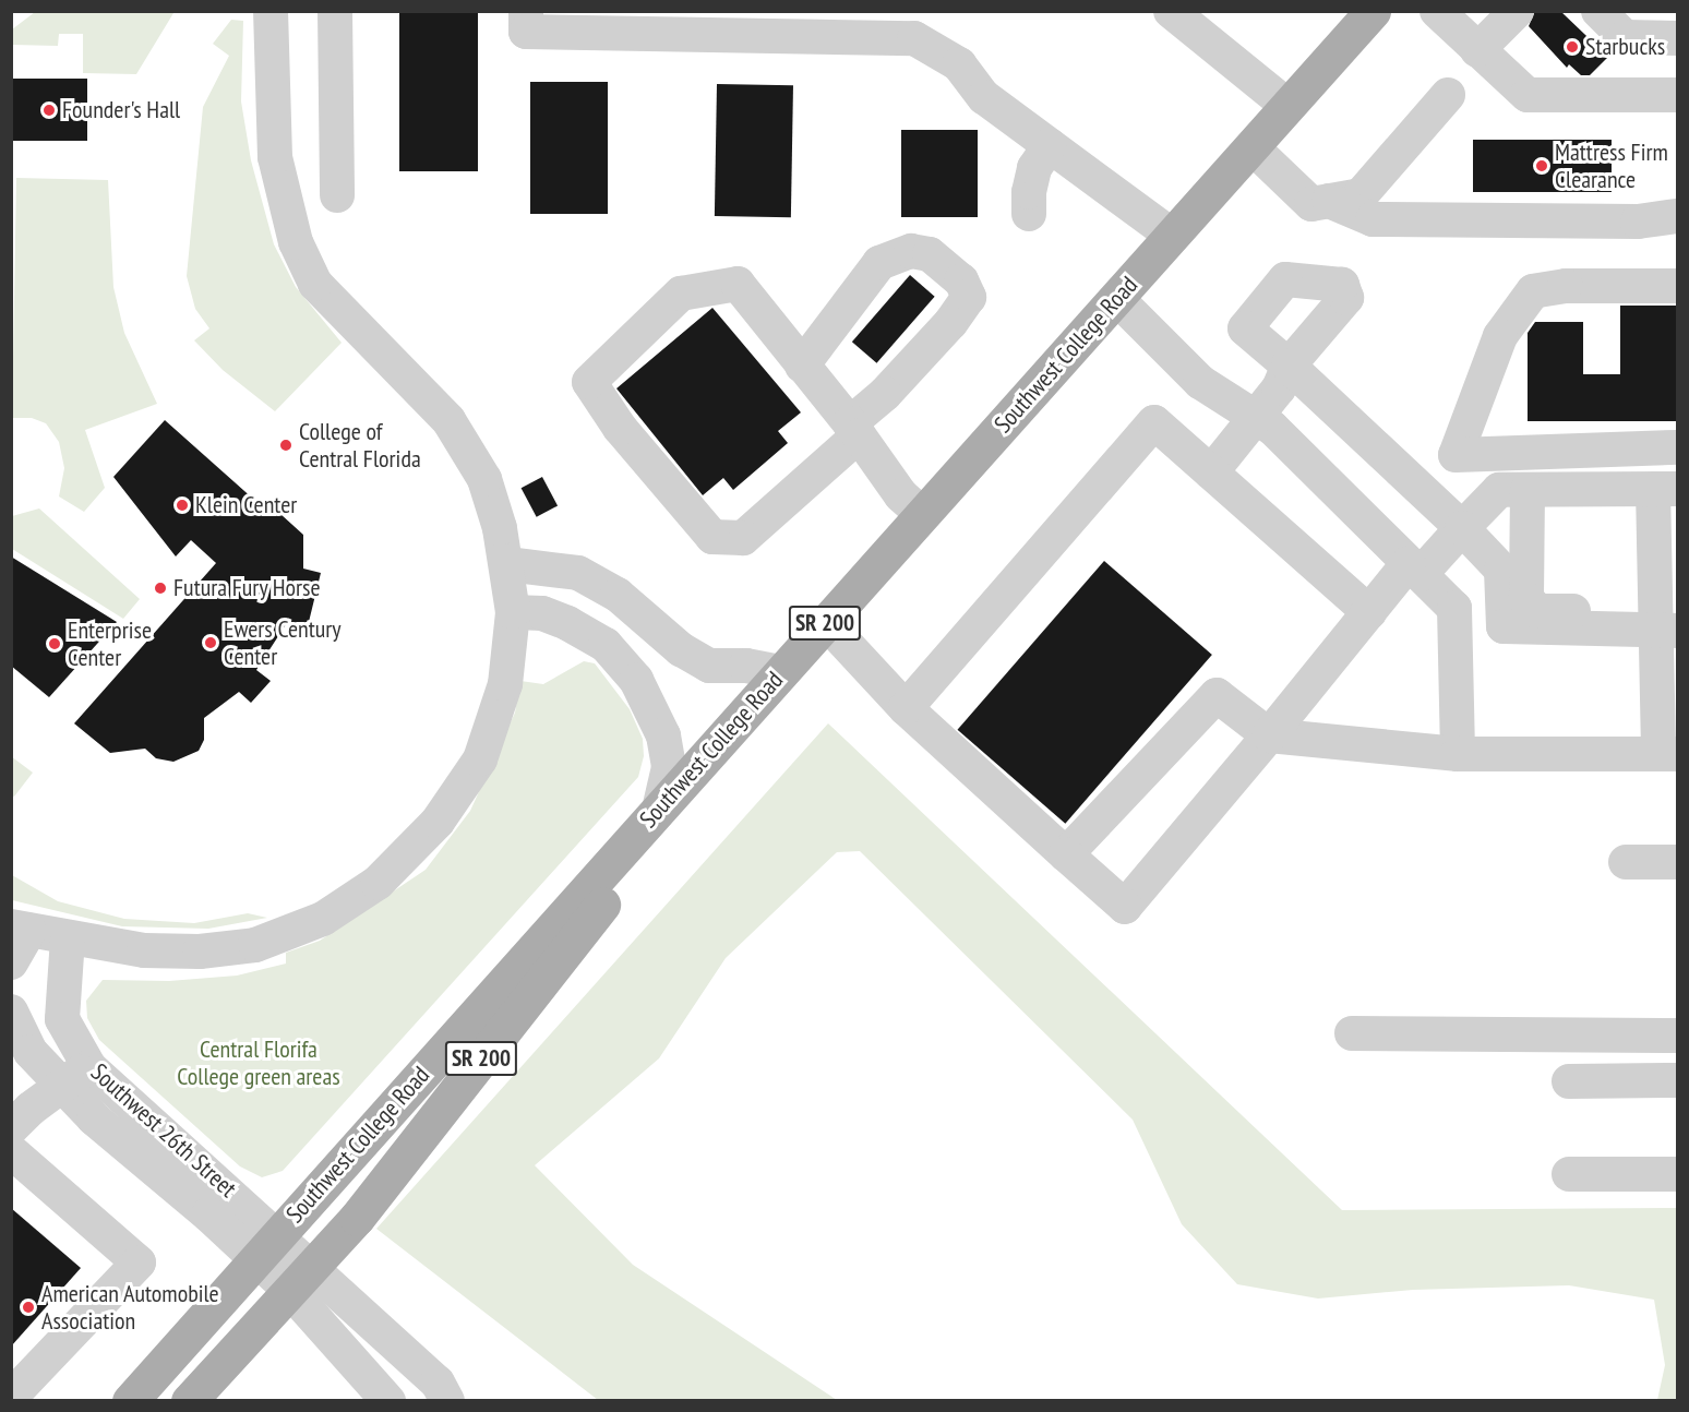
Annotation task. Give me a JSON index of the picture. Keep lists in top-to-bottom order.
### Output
{
  "streets": {
    "main road": ["Southwest College Road", "SR 200"],
    "street": ["Southwest 26th Street"]
  },
  "crossings": [
    ["Southwest College Road", "Southwest 26th Street"]
  ],
  "parks": ["Central Florifa College green areas"],
  "places": [
    "Starbucks",
    "Founder's Hall",
    "Mattress Firm Clearance",
    "College of Central Florida",
    "Klein Center",
    "Futura Fury Horse",
    "Ewers Century Center",
    "Enterprise Center",
    "American Automobile Association"
  ]
}
